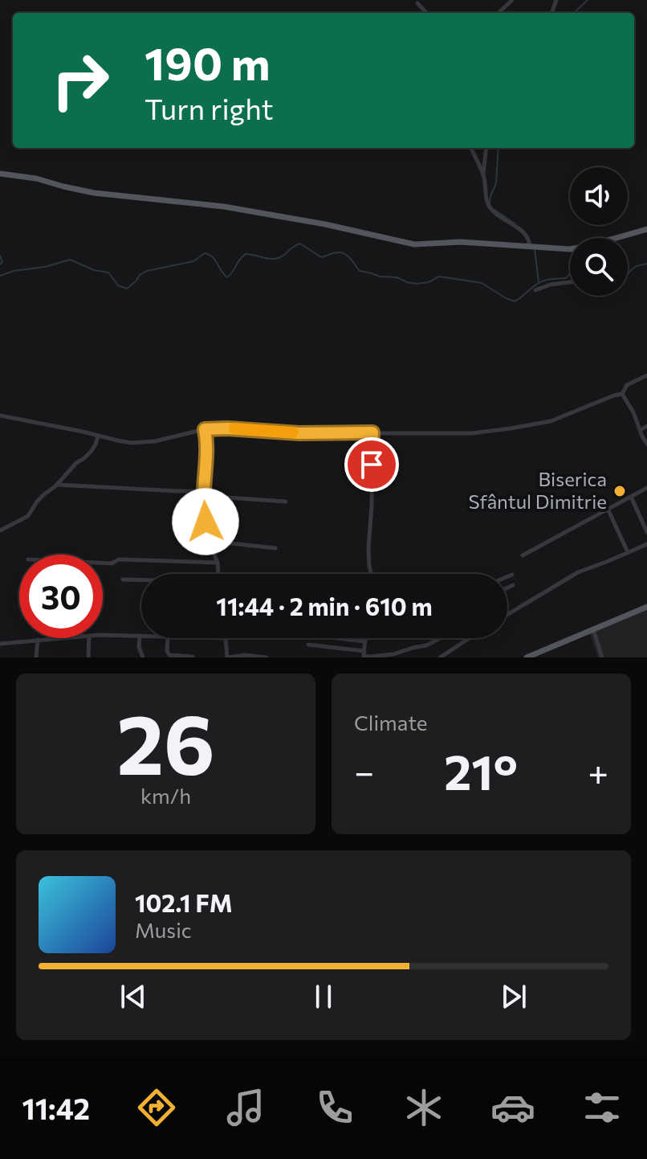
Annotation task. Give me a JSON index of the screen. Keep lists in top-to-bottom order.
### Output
{
  "places": ["Biserica Sfântul Dimitrie"],
  "page": {
    "turn": ["190 m", "Turn right"],
    "limit": "30",
    "trip": "11:44 · 2 min · 610 m",
    "tile": [
      ["26", "km/h"],
      "Climate"
    ],
    "heat": ["−", "21°", "+"],
    "song": ["102.1 FM", "Music"],
    "tabs": "11:42"
  }
}
